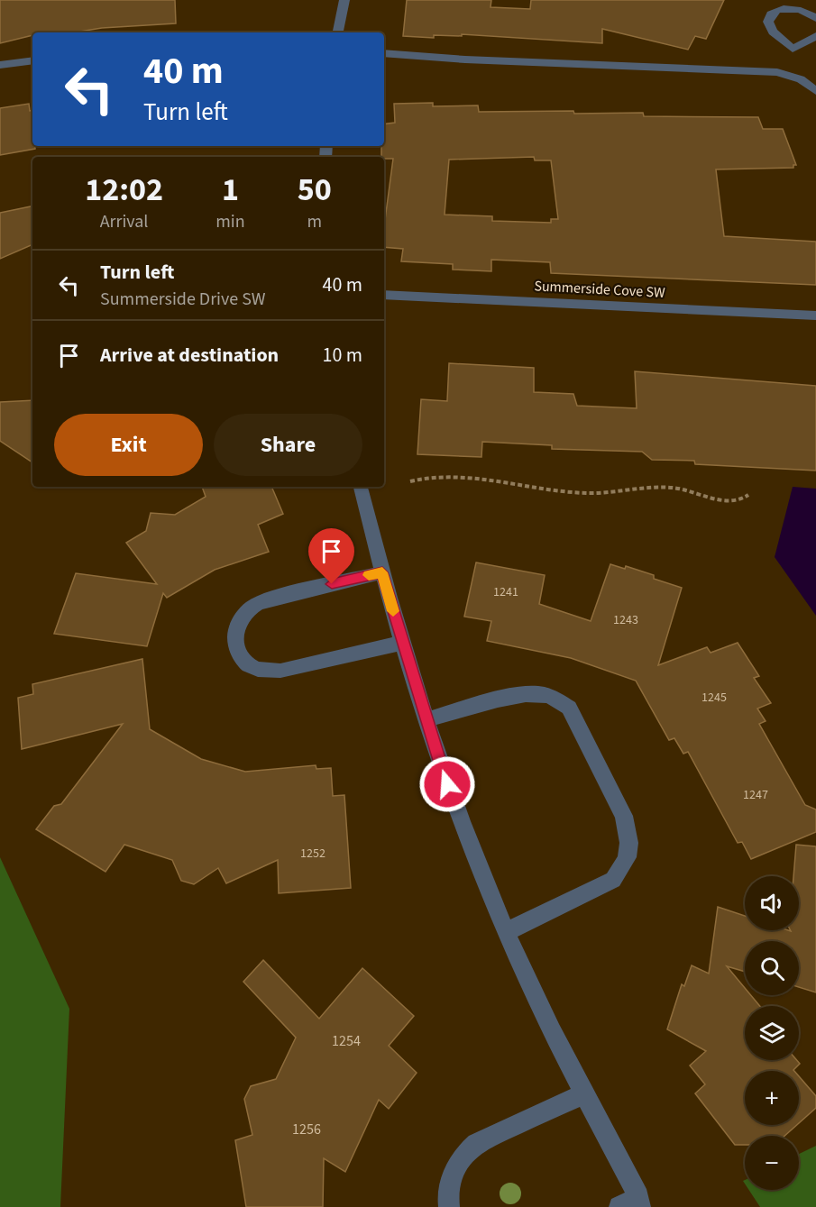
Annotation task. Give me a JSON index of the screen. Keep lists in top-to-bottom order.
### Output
{
  "streets": {
    "street": ["Summerside Cove SW"]
  },
  "house_numbers": [
    "1241",
    "1243",
    "1245",
    "1247",
    "1252",
    "1254",
    "1256"
  ],
  "page": {
    "turn": ["40 m", "Turn left"],
    "eta": [
      "12:02",
      "Arrival",
      "1",
      "min",
      "50",
      "m"
    ],
    "list": [
      {
        "name": "Turn left",
        "note": "Summerside Drive SW",
        "value": "40 m"
      },
      {
        "name": "Arrive at destination",
        "value": "10 m"
      }
    ],
    "buttons": ["Exit", "Share"],
    "map_buttons": ["+", "−"]
  }
}
